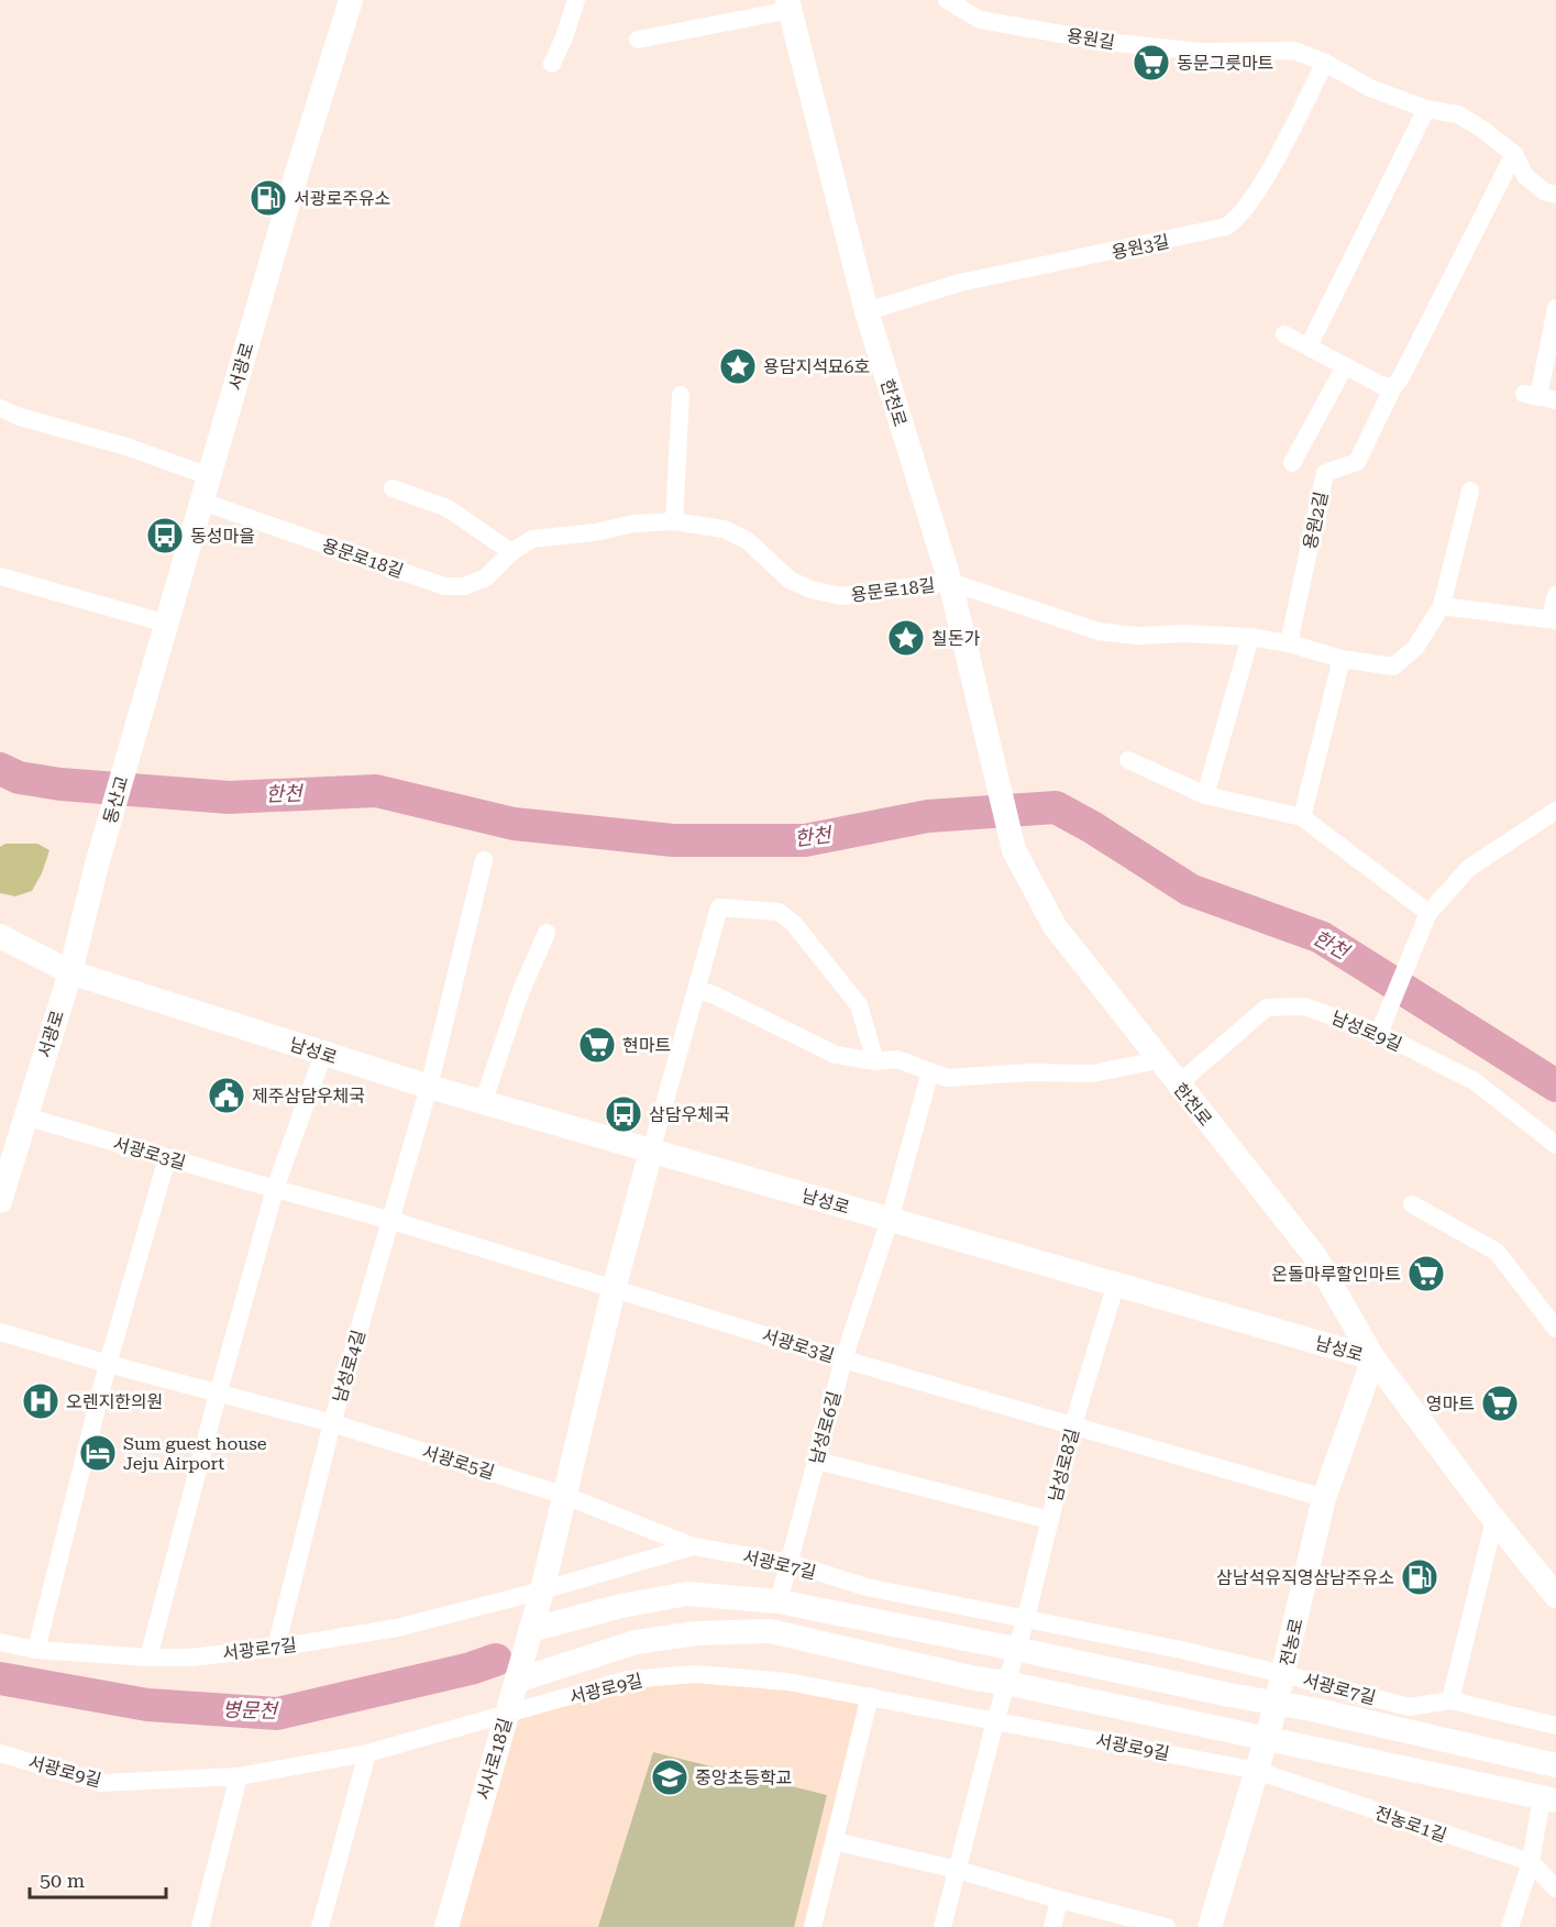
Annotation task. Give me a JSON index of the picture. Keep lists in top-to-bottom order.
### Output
{
  "streets": {
    "street": [
      "용원길",
      "용원3길",
      "서광로",
      "한천로",
      "용원2길",
      "용문로18길",
      "동산교",
      "남성로9길",
      "남성로",
      "서광로3길",
      "남성로4길",
      "남성로6길",
      "서광로5길",
      "남성로8길",
      "서광로7길",
      "전농로",
      "서광로9길",
      "서사로18길",
      "전농로1길"
    ]
  },
  "crossings": [
    ["용원길", "용원3길"],
    ["용원길", "용원2길"],
    ["용원3길", "한천로"],
    ["서광로", "용문로18길"],
    ["서광로", "동산교"],
    ["서광로", "남성로"],
    ["서광로", "서광로3길"],
    ["한천로", "용문로18길"],
    ["한천로", "남성로9길"],
    ["한천로", "남성로"],
    ["한천로", "전농로"],
    ["용원2길", "용문로18길"],
    ["남성로", "남성로4길"],
    ["남성로", "남성로6길"],
    ["남성로", "남성로8길"],
    ["남성로", "전농로"],
    ["서광로3길", "남성로4길"],
    ["서광로3길", "남성로6길"],
    ["서광로3길", "남성로8길"],
    ["서광로3길", "전농로"],
    ["남성로4길", "서광로5길"],
    ["남성로4길", "서광로7길"],
    ["남성로6길", "서광로7길"],
    ["서광로5길", "서광로7길"],
    ["남성로8길", "서광로7길"],
    ["남성로8길", "서광로9길"],
    ["서광로7길", "전농로"],
    ["서광로7길", "서사로18길"],
    ["전농로", "서광로9길"],
    ["전농로", "전농로1길"],
    ["서광로9길", "서사로18길"],
    ["서광로9길", "전농로1길"]
  ],
  "water": ["한천", "병문천"],
  "places": {
    "supermarket": [
      "동문그릇마트",
      "현마트",
      "온돌마루할인마트",
      "영마트"
    ],
    "fuel station": ["서광로주유소", "삼남석유직영삼남주유소"],
    "place": ["용담지석묘6호", "칠돈가"],
    "bus stop": ["동성마을", "삼담우체국"],
    "public building": ["제주삼담우체국"],
    "hospital": ["오렌지한의원"],
    "hotel": ["Sum guest house Jeju Airport"],
    "school or university": ["중앙초등학교"]
  },
  "scale_bar": "50 m"
}
